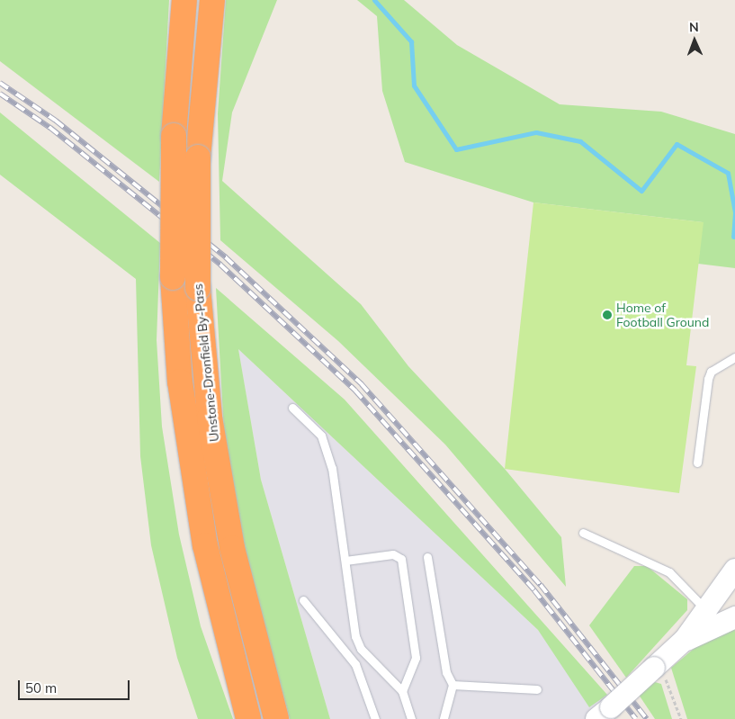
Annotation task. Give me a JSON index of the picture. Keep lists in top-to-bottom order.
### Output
{
  "streets": {
    "highway": ["Unstone-Dronfield By-Pass"]
  },
  "places": ["Home of Football Ground"],
  "scale_bar": "50 m",
  "north": "top"
}
